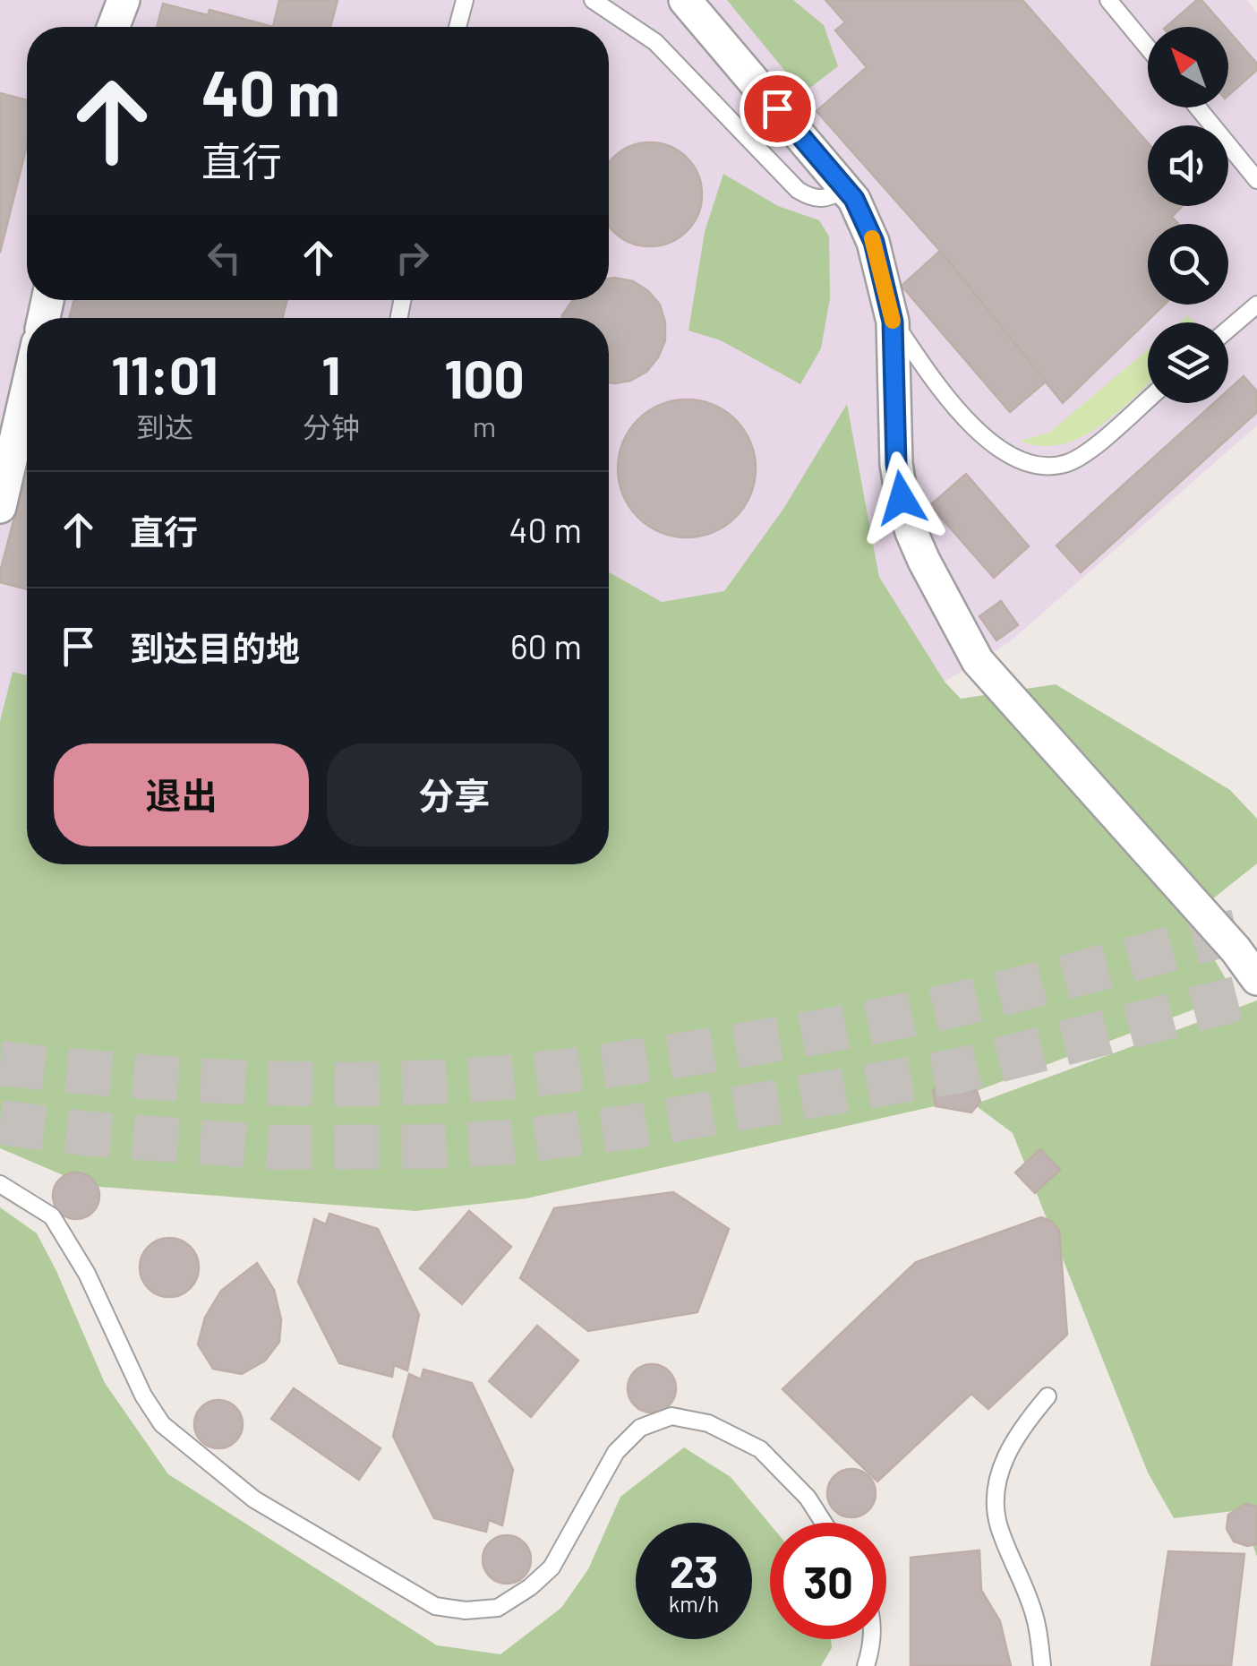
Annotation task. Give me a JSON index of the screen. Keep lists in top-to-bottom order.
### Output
{
  "north": "top left",
  "page": {
    "turn": ["40 m", "直行"],
    "eta": [
      "11:01",
      "到达",
      "1",
      "分钟",
      "100",
      "m"
    ],
    "list": [
      {
        "name": "直行",
        "value": "40 m"
      },
      {
        "name": "到达目的地",
        "value": "60 m"
      }
    ],
    "buttons": ["退出", "分享"],
    "speed": "23 km/h",
    "limit": "30"
  }
}
